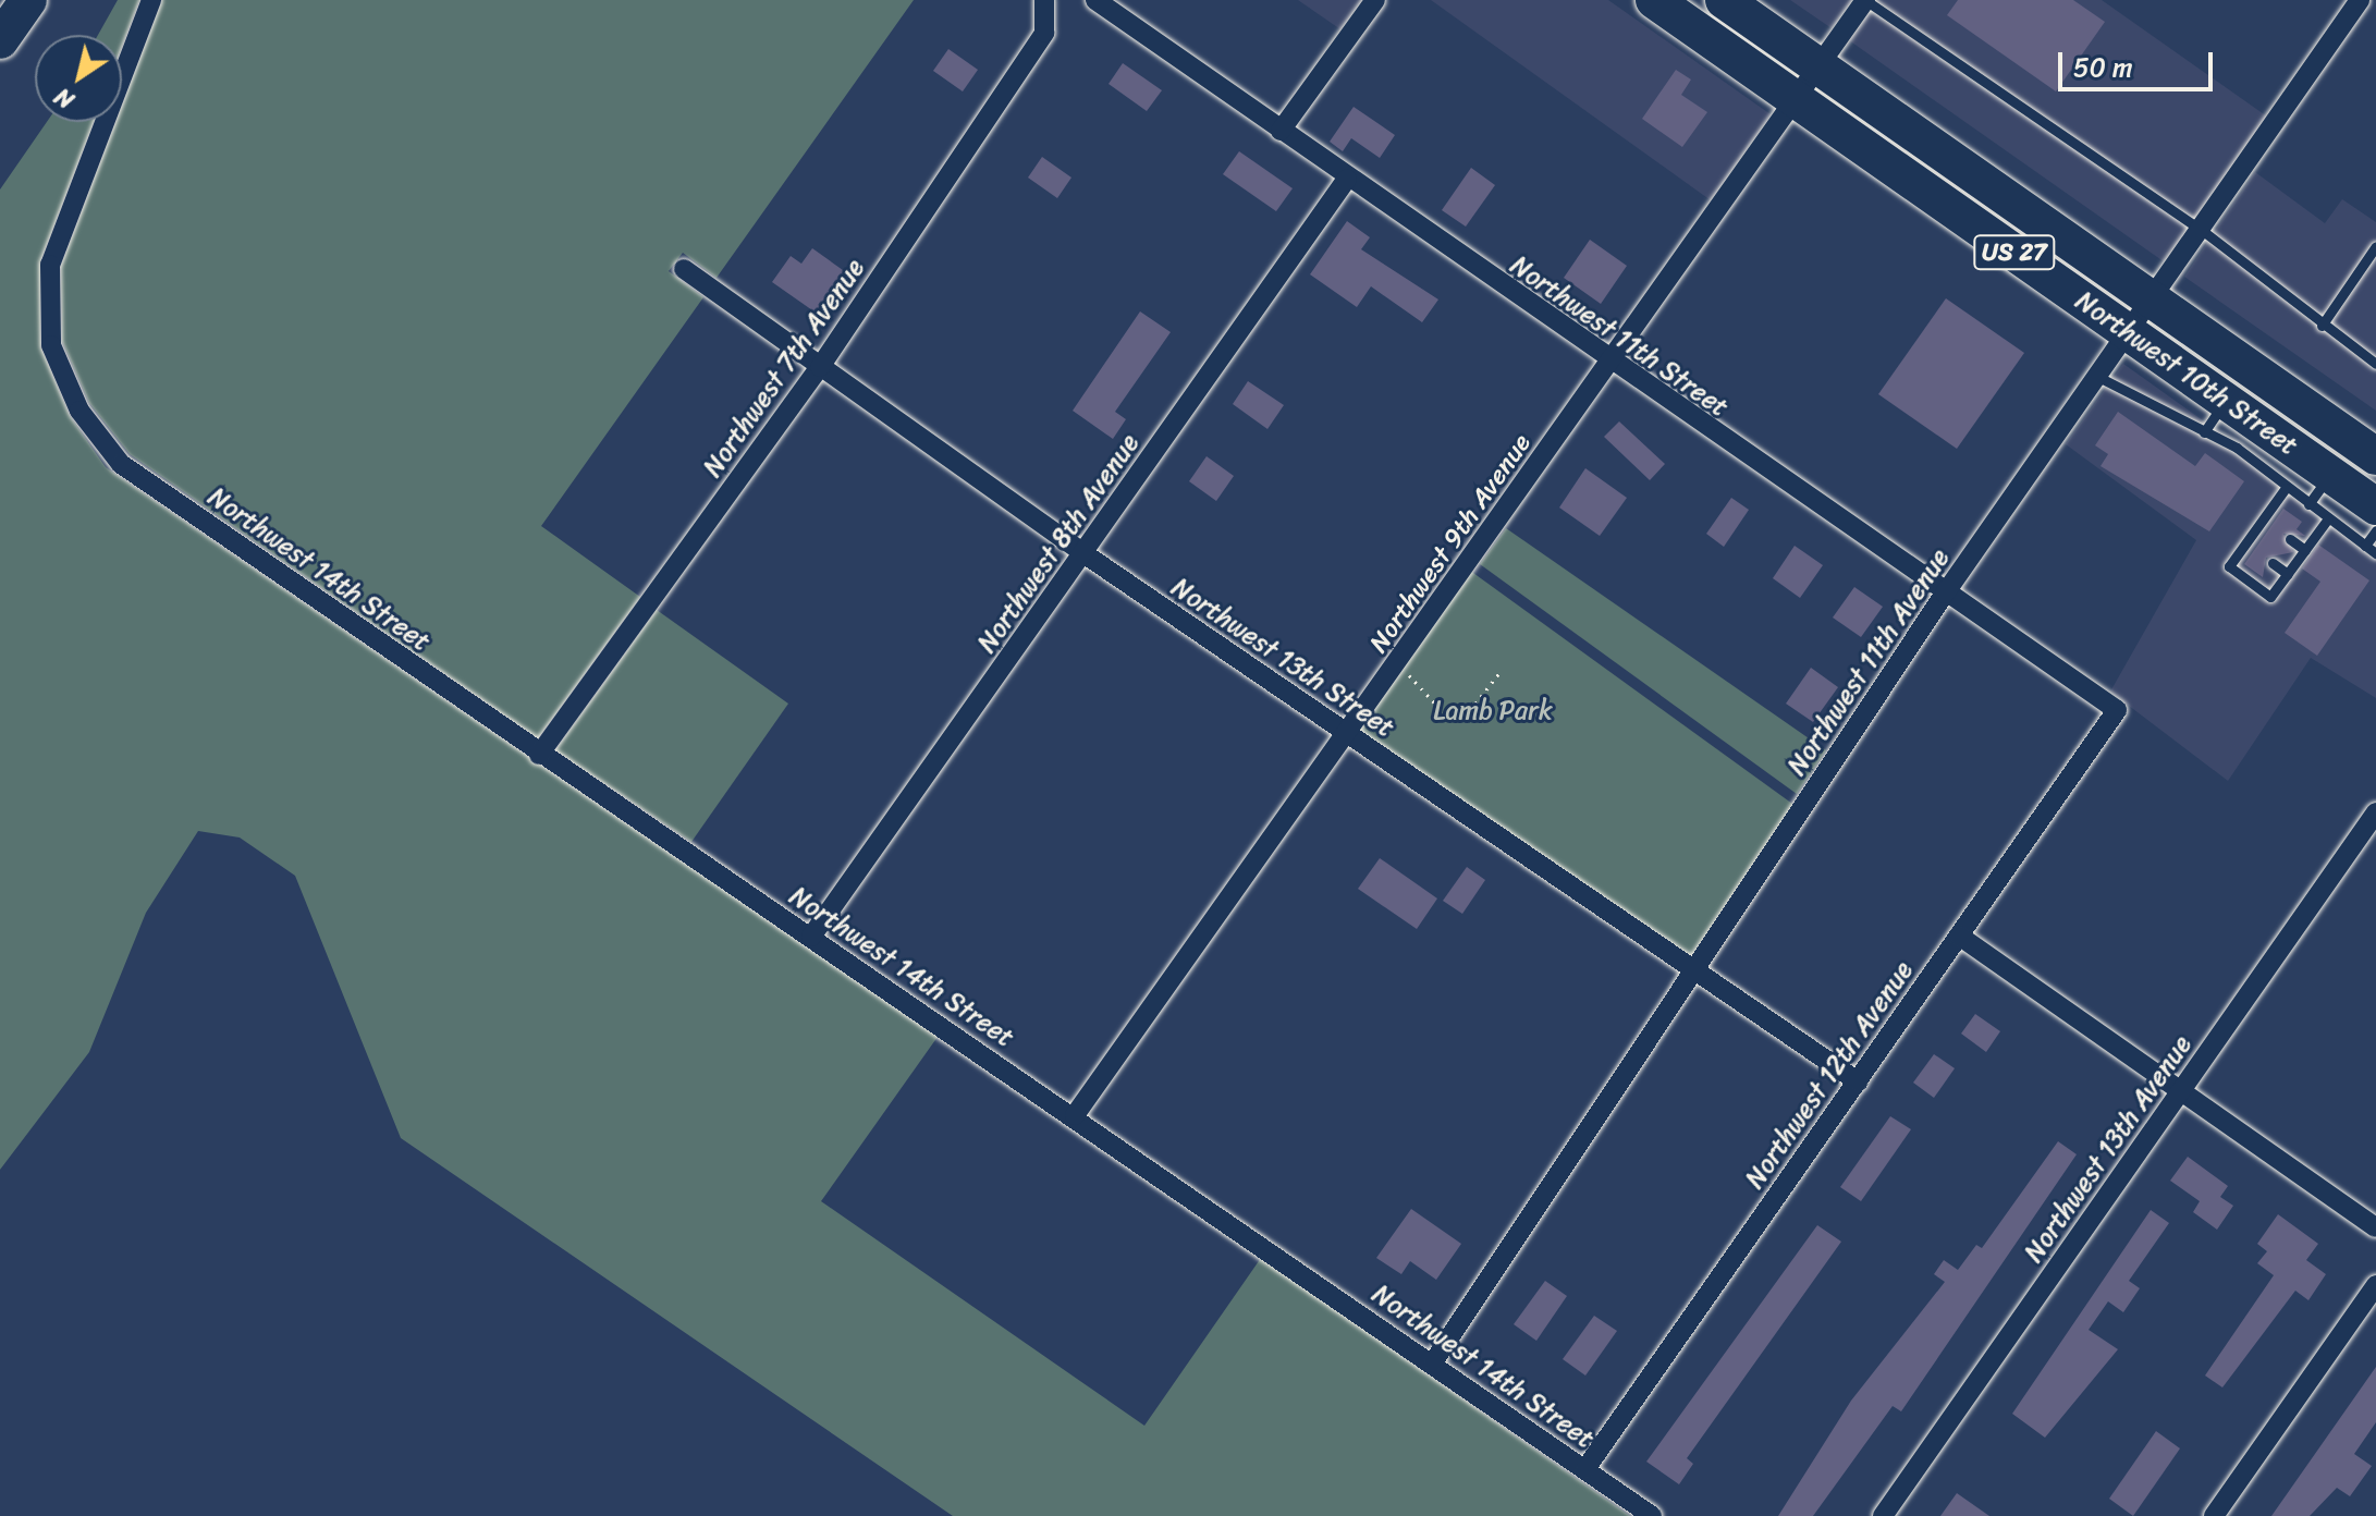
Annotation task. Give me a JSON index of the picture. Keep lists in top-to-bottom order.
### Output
{
  "streets": {
    "highway": ["US 27", "Northwest 10th Street"],
    "street": [
      "Northwest 11th Street",
      "Northwest 7th Avenue",
      "Northwest 8th Avenue",
      "Northwest 9th Avenue",
      "Northwest 14th Street",
      "Northwest 13th Street",
      "Northwest 11th Avenue",
      "Northwest 12th Avenue",
      "Northwest 13th Avenue"
    ]
  },
  "crossings": [
    ["Northwest 11th Street", "Northwest 8th Avenue"],
    ["Northwest 11th Street", "Northwest 9th Avenue"],
    ["Northwest 11th Street", "Northwest 11th Avenue"],
    ["Northwest 11th Street", "Northwest 12th Avenue"],
    ["Northwest 7th Avenue", "Northwest 14th Street"],
    ["Northwest 7th Avenue", "Northwest 13th Street"],
    ["Northwest 10th Street", "Northwest 9th Avenue"],
    ["Northwest 10th Street", "Northwest 11th Avenue"],
    ["Northwest 8th Avenue", "Northwest 14th Street"],
    ["Northwest 8th Avenue", "Northwest 13th Street"],
    ["Northwest 9th Avenue", "Northwest 14th Street"],
    ["Northwest 9th Avenue", "Northwest 13th Street"],
    ["Northwest 14th Street", "Northwest 11th Avenue"],
    ["Northwest 14th Street", "Northwest 12th Avenue"],
    ["Northwest 13th Street", "Northwest 11th Avenue"],
    ["Northwest 13th Street", "Northwest 12th Avenue"]
  ],
  "parks": ["Lamb Park"],
  "scale_bar": "50 m",
  "north": "bottom left"
}
